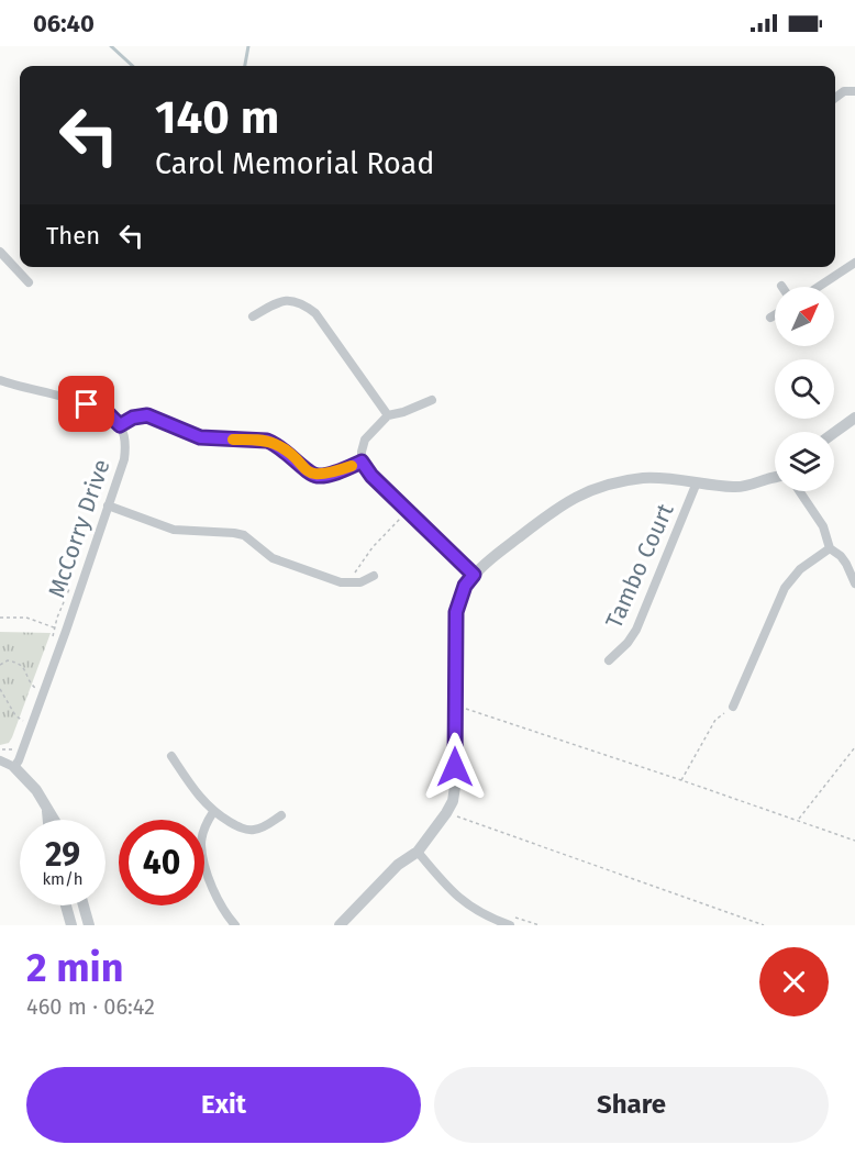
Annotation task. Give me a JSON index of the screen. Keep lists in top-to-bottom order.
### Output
{
  "streets": {
    "street": ["McCorry Drive", "Tambo Court"]
  },
  "north": "top right",
  "page": {
    "status": "06:40",
    "turn": ["140 m", "Carol Memorial Road"],
    "then": "Then",
    "speed": "29 km/h",
    "limit": "40",
    "heading": ["2 min", "460 m · 06:42"],
    "buttons": ["Exit", "Share"]
  }
}
